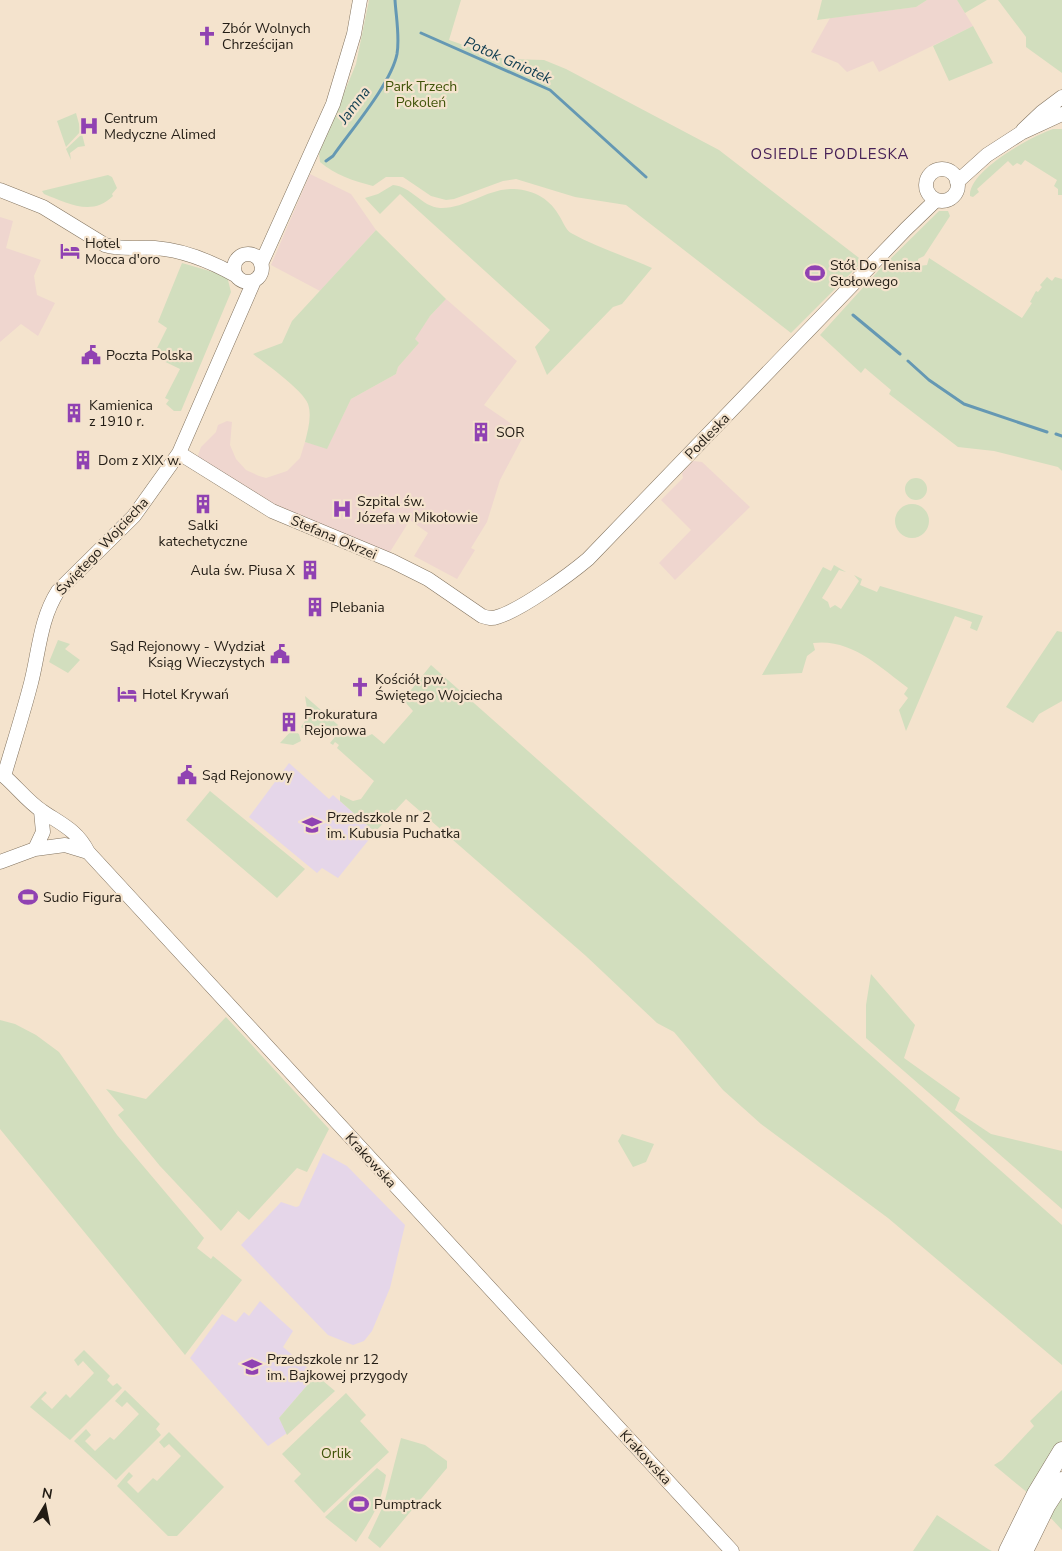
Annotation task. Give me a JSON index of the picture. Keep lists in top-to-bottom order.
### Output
{
  "streets": {
    "street": [
      "Podleska",
      "Stefana Okrzei",
      "Świętego Wojciecha",
      "Krakowska"
    ]
  },
  "crossings": [
    ["Podleska", "Stefana Okrzei"],
    ["Stefana Okrzei", "Świętego Wojciecha"],
    ["Świętego Wojciecha", "Krakowska"]
  ],
  "districts": ["OSIEDLE PODLESKA"],
  "water": ["Potok Gniotek", "Jamna"],
  "parks": ["Park Trzech Pokoleń", "Orlik"],
  "places": {
    "church": ["Zbór Wolnych Chrześcijan", "Kościół pw. Świętego Wojciecha"],
    "hospital": ["Centrum Medyczne Alimed", "Szpital św. Józefa w Mikołowie"],
    "hotel": ["Hotel Mocca d'oro", "Hotel Krywań"],
    "sports": ["Stół Do Tenisa Stołowego", "Sudio Figura", "Pumptrack"],
    "public building": ["Poczta Polska", "Sąd Rejonowy - Wydział Ksiąg Wieczystych", "Sąd Rejonowy"],
    "building": [
      "Kamienica z 1910 r.",
      "SOR",
      "Dom z XIX w.",
      "Salki katechetyczne",
      "Aula św. Piusa X",
      "Plebania",
      "Prokuratura Rejonowa"
    ],
    "school or university": ["Przedszkole nr 2 im. Kubusia Puchatka", "Przedszkole nr 12 im. Bajkowej przygody"]
  },
  "north": "top"
}
